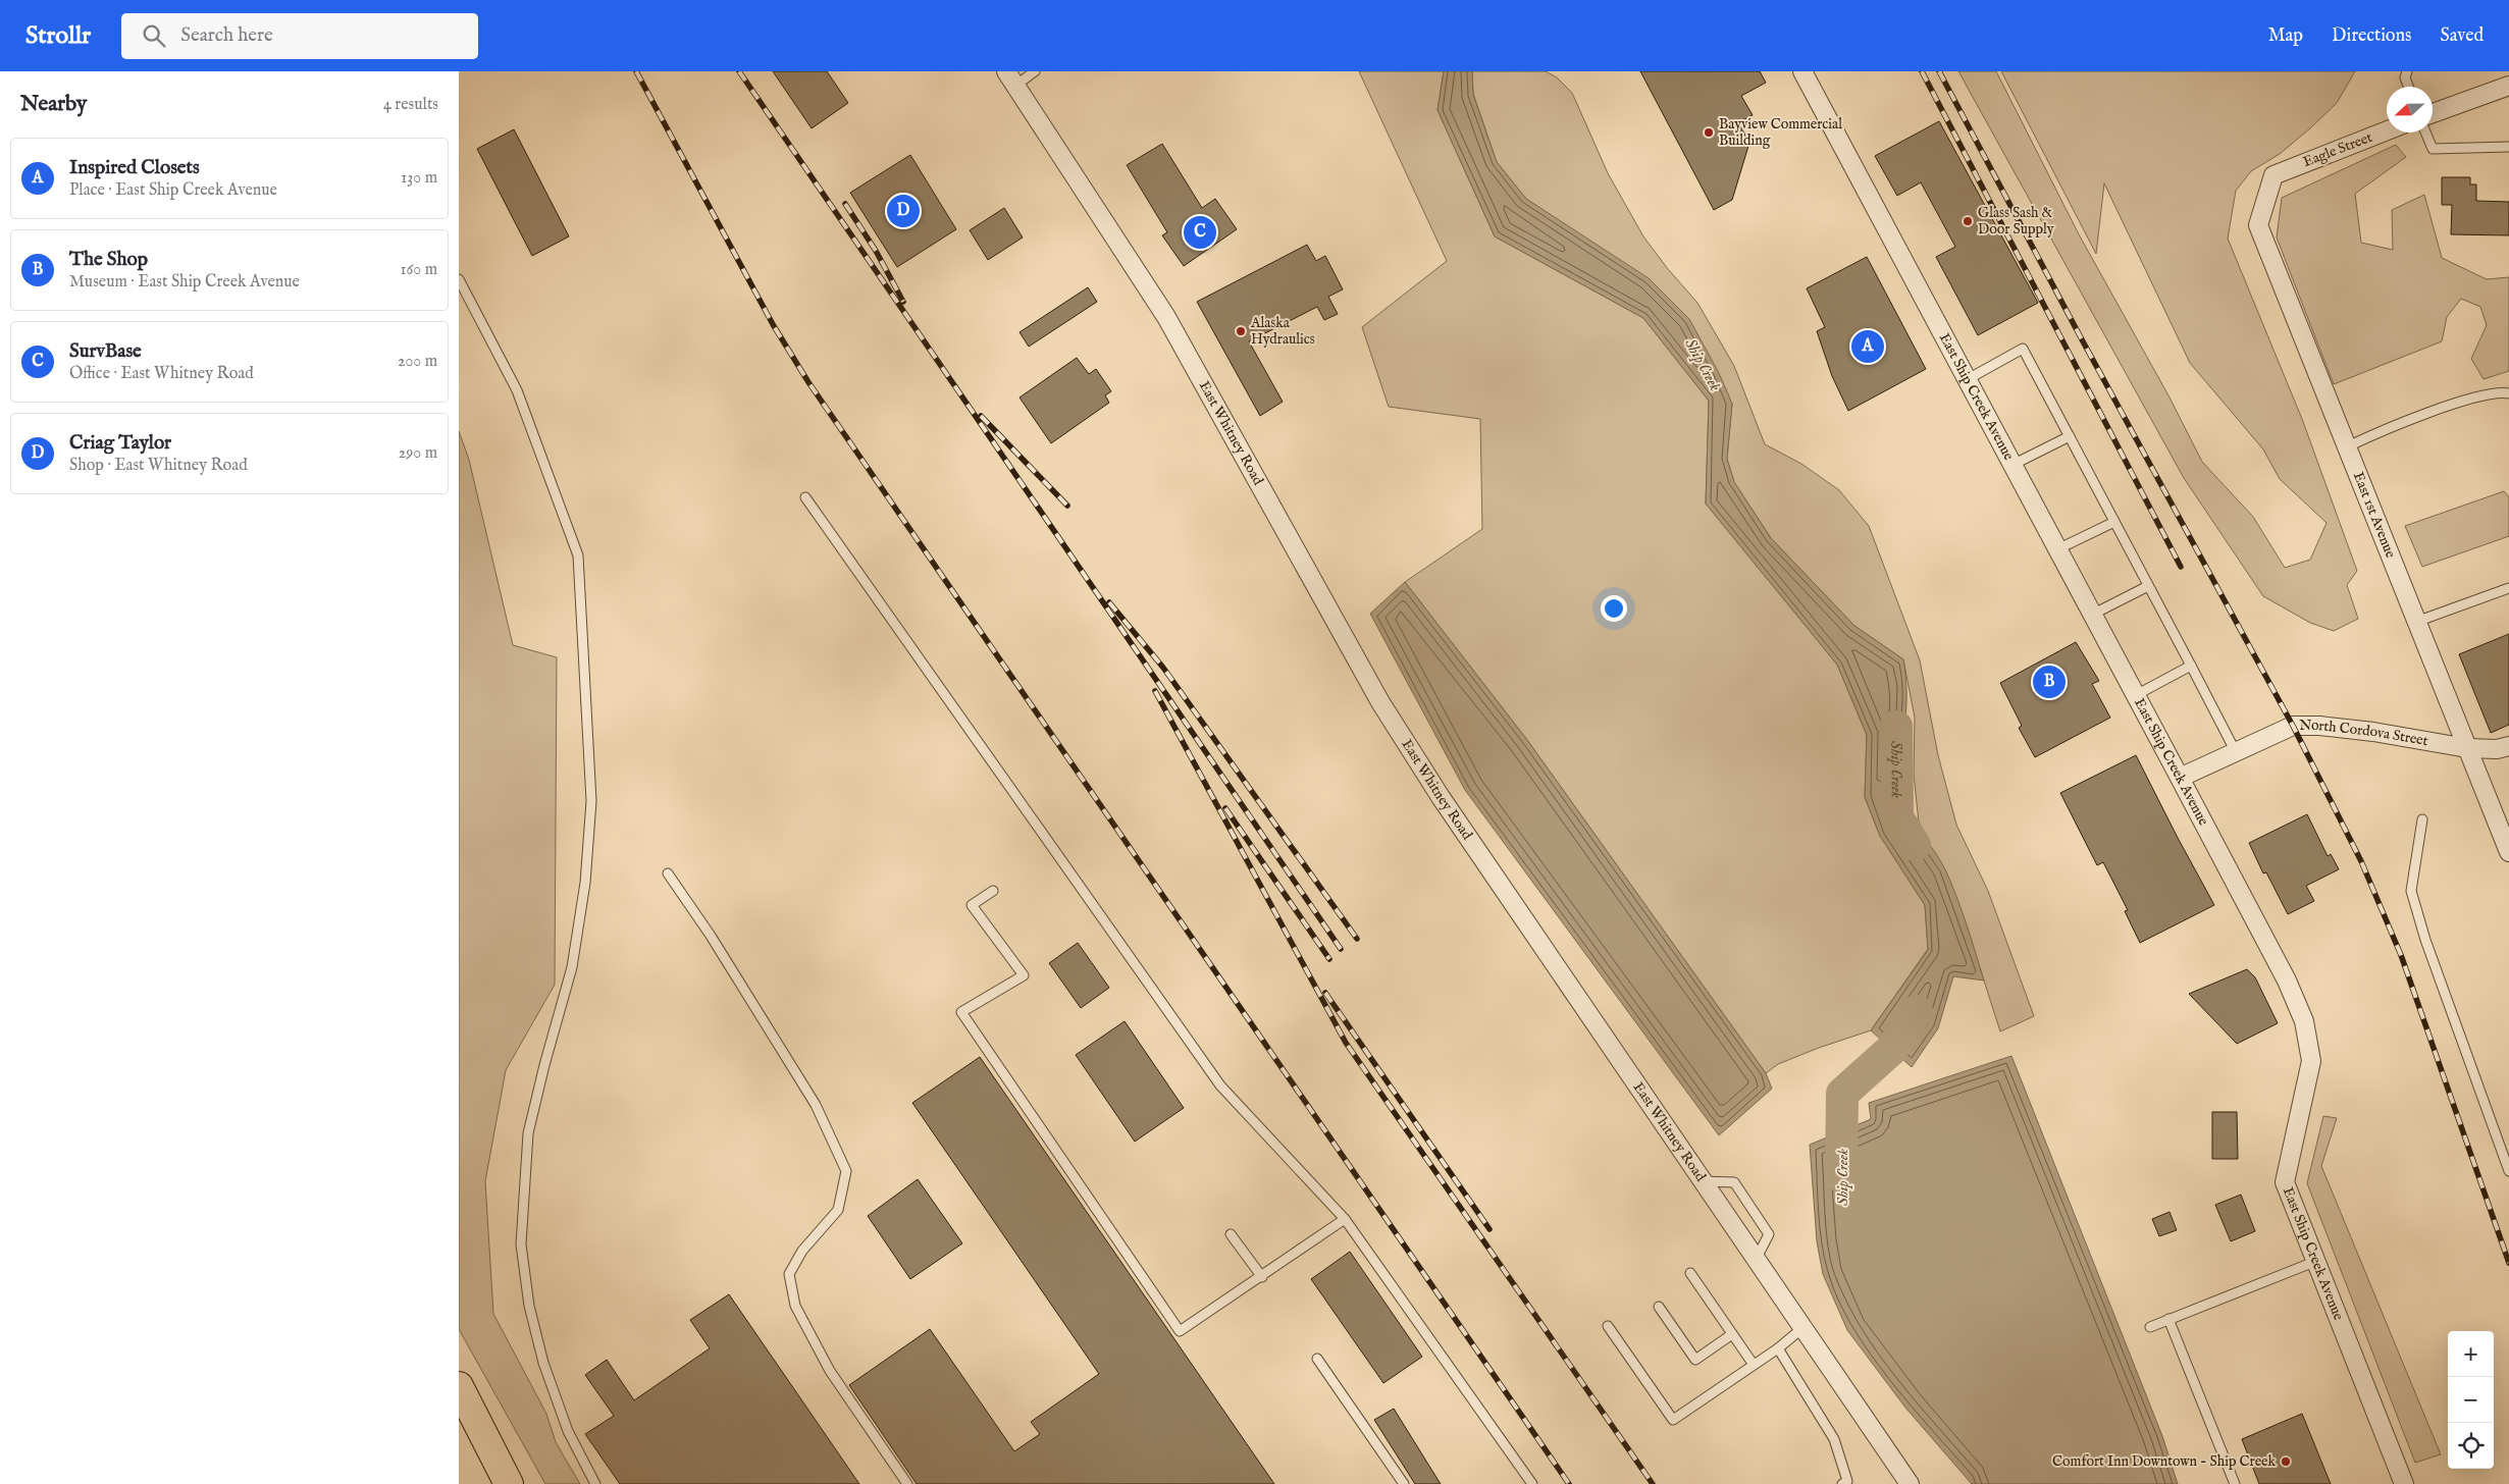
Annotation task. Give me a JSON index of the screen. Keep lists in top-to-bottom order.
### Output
{
  "streets": {
    "street": [
      "Eagle Street",
      "East Ship Creek Avenue",
      "East Whitney Road",
      "East 1st Avenue",
      "North Cordova Street"
    ]
  },
  "crossings": [
    ["Eagle Street", "East 1st Avenue"],
    ["East Ship Creek Avenue", "North Cordova Street"],
    ["East 1st Avenue", "North Cordova Street"]
  ],
  "water": ["Ship Creek"],
  "places": [
    "Bayview Commercial Building",
    "Glass Sash & Door Supply",
    "Alaska Hydraulics",
    "Comfort Inn Downtown - Ship Creek"
  ],
  "north": "left",
  "page": {
    "header": "Strollr",
    "search": "Search here",
    "nav": ["Map", "Directions", "Saved"],
    "heading": ["Nearby", "4 results"],
    "list": [
      {
        "mark": "A",
        "name": "Inspired Closets",
        "note": "Place · East Ship Creek Avenue",
        "value": "130 m"
      },
      {
        "mark": "B",
        "name": "The Shop",
        "note": "Museum · East Ship Creek Avenue",
        "value": "160 m"
      },
      {
        "mark": "C",
        "name": "SurvBase",
        "note": "Office · East Whitney Road",
        "value": "200 m"
      },
      {
        "mark": "D",
        "name": "Criag Taylor",
        "note": "Shop · East Whitney Road",
        "value": "290 m"
      }
    ],
    "pins": [
      "D",
      "C",
      "A",
      "B"
    ],
    "map_buttons": ["+", "−"]
  }
}
